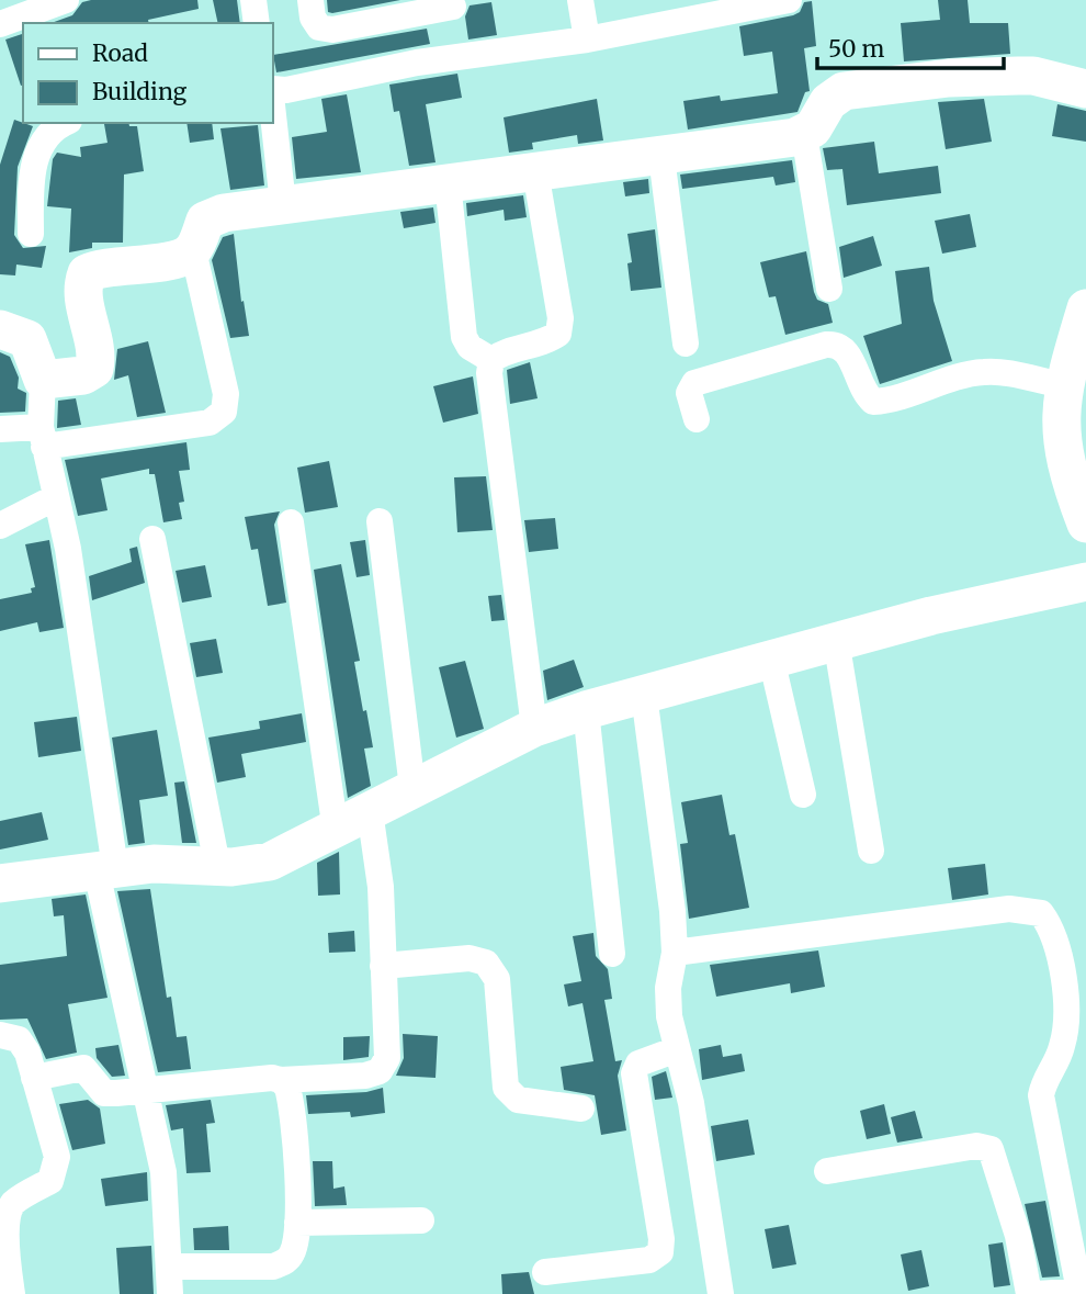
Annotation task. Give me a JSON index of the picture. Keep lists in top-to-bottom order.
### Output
{
  "legend": ["Road", "Building"],
  "scale_bar": "50 m"
}
